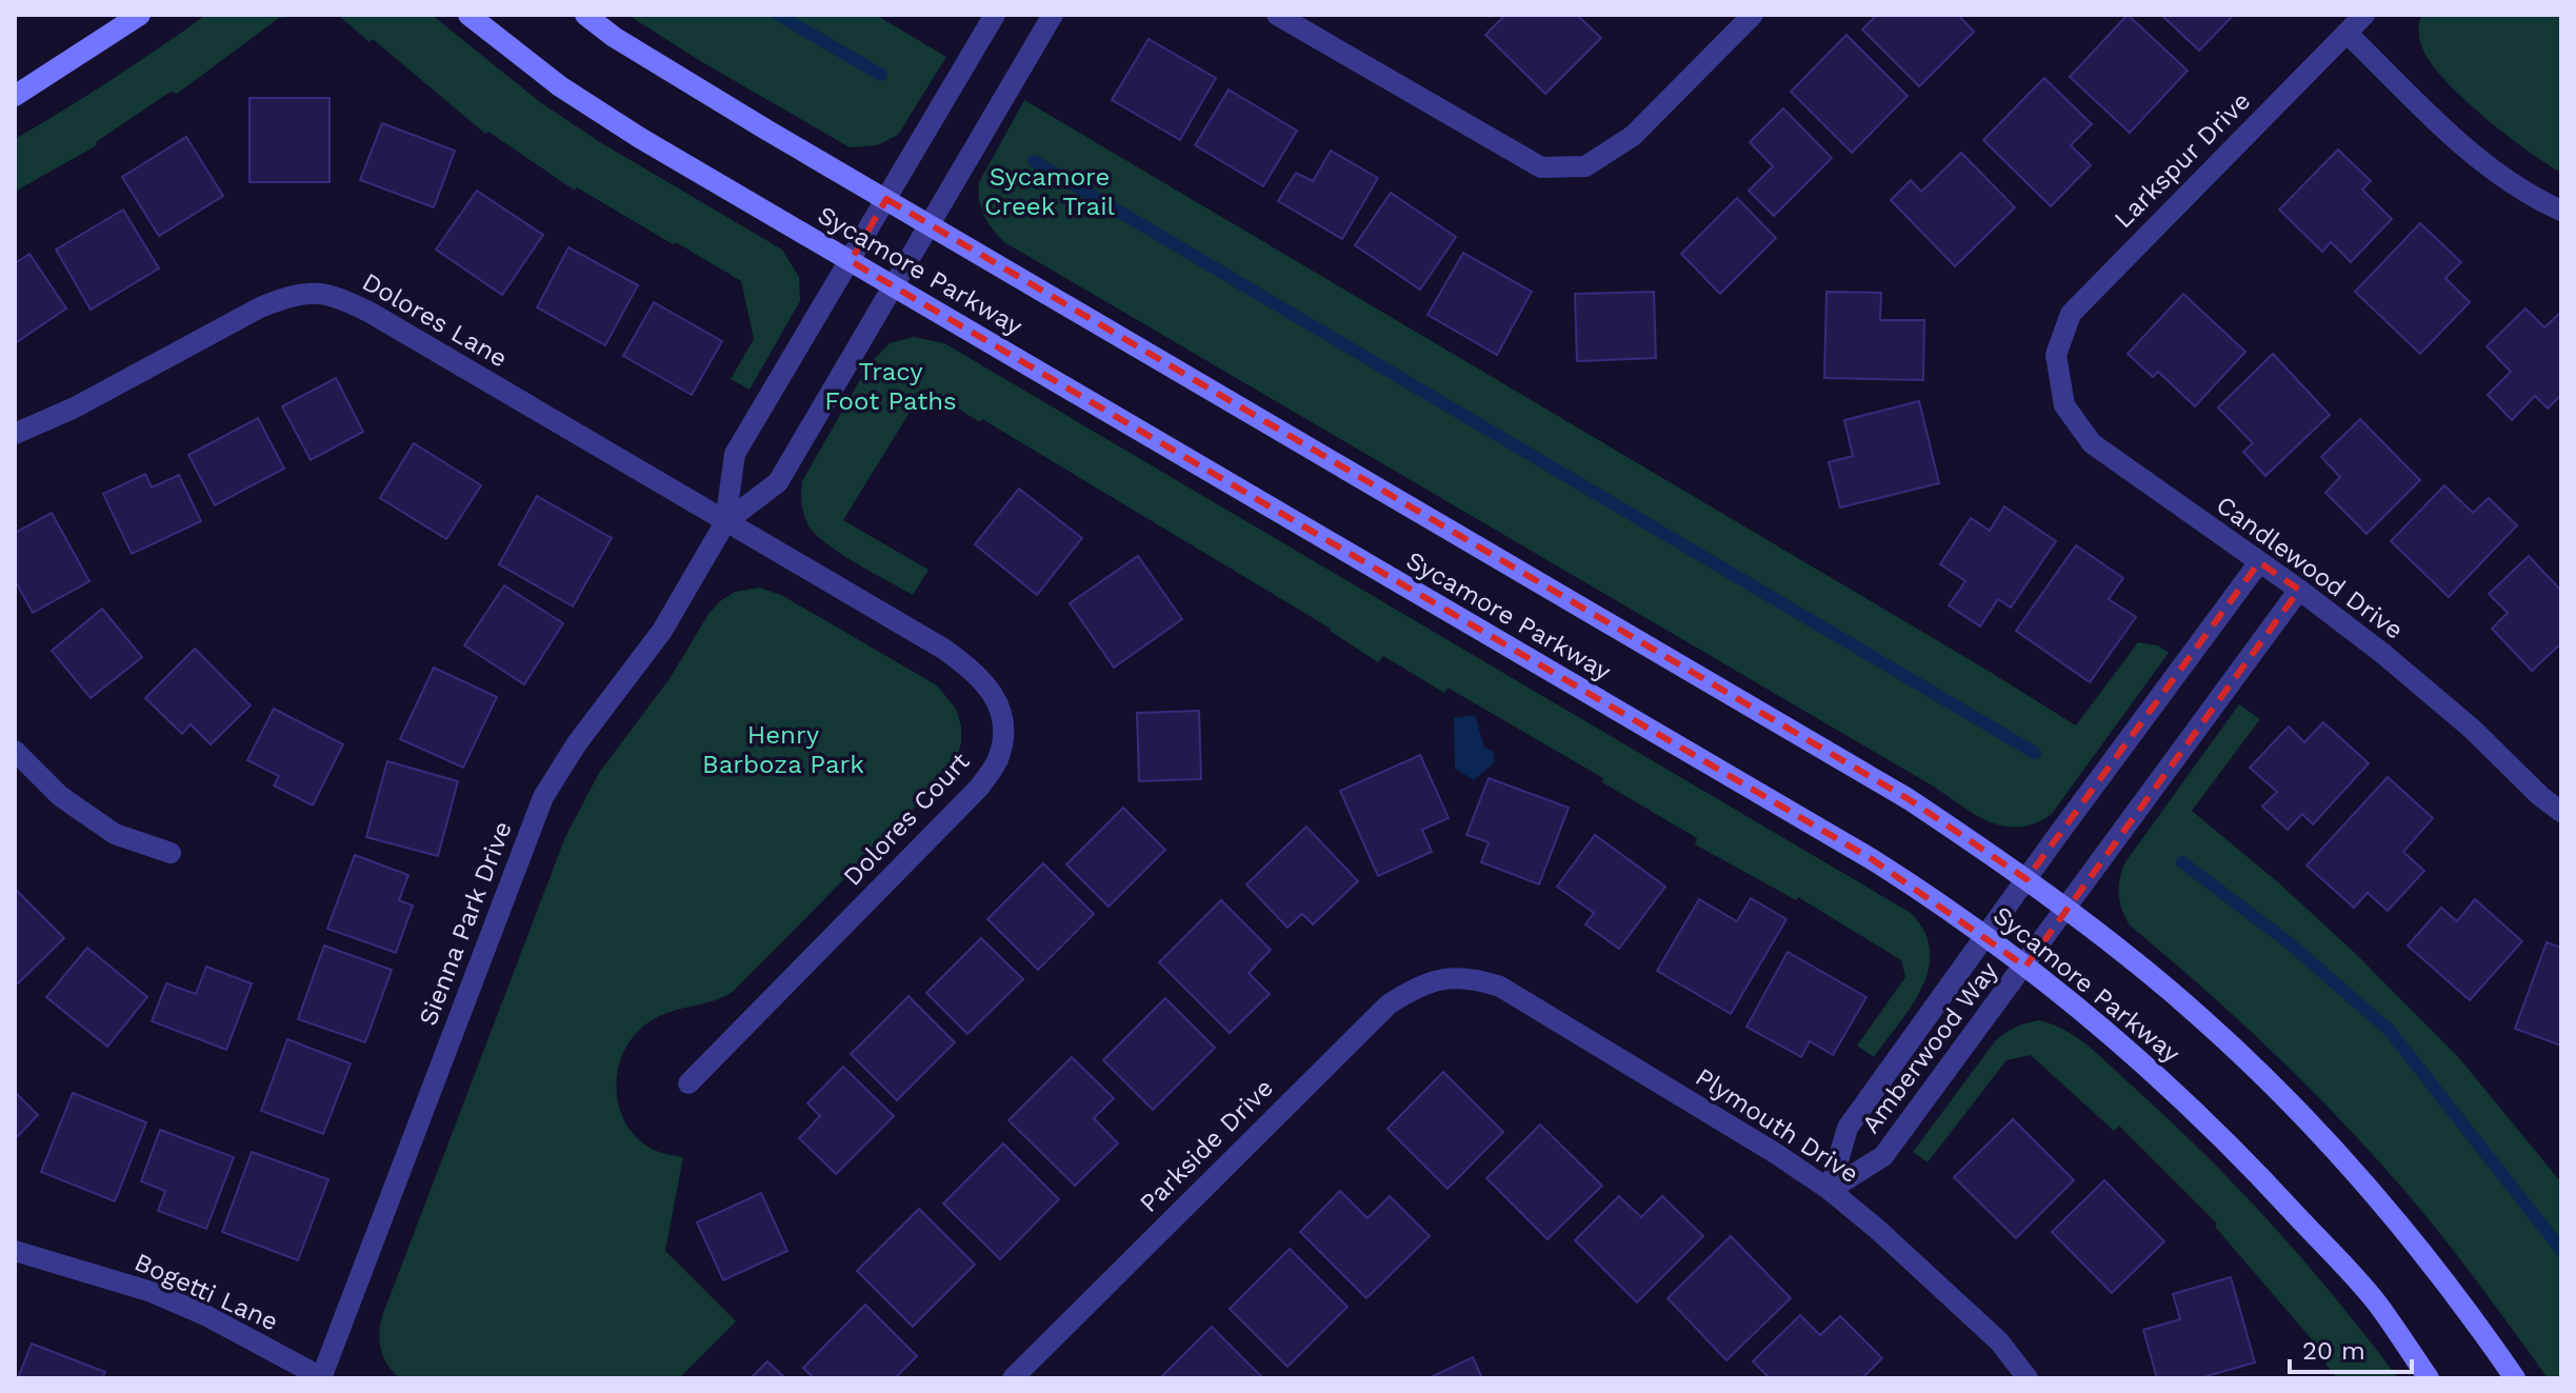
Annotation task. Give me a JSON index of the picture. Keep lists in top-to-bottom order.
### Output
{
  "streets": {
    "main road": ["Sycamore Parkway"],
    "street": [
      "Larkspur Drive",
      "Dolores Lane",
      "Candlewood Drive",
      "Dolores Court",
      "Sienna Park Drive",
      "Amberwood Way",
      "Plymouth Drive",
      "Parkside Drive",
      "Bogetti Lane"
    ]
  },
  "crossings": [
    ["Larkspur Drive", "Candlewood Drive"],
    ["Sycamore Parkway", "Sienna Park Drive"],
    ["Sycamore Parkway", "Amberwood Way"],
    ["Dolores Lane", "Dolores Court"],
    ["Dolores Lane", "Sienna Park Drive"],
    ["Candlewood Drive", "Amberwood Way"],
    ["Dolores Court", "Sienna Park Drive"],
    ["Sienna Park Drive", "Bogetti Lane"],
    ["Amberwood Way", "Plymouth Drive"],
    ["Plymouth Drive", "Parkside Drive"]
  ],
  "parks": ["Sycamore Creek Trail", "Tracy Foot Paths", "Henry Barboza Park"],
  "scale_bar": "20 m"
}
